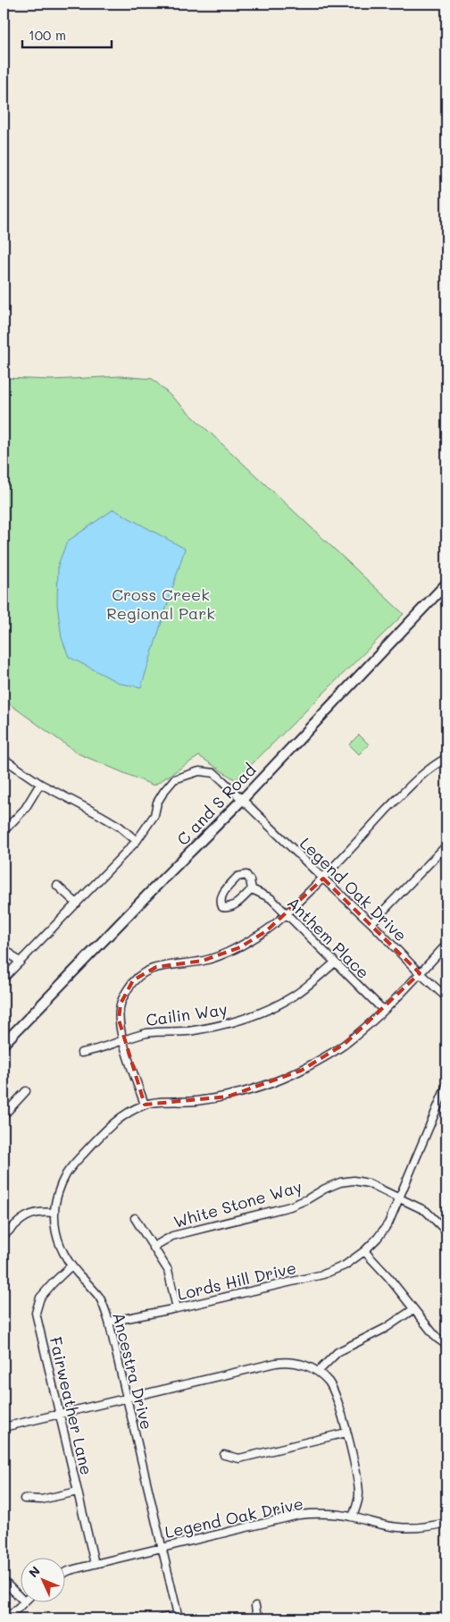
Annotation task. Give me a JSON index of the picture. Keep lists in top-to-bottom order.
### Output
{
  "streets": {
    "main road": ["C and S Road"],
    "street": [
      "Legend Oak Drive",
      "Anthem Place",
      "Cailin Way",
      "White Stone Way",
      "Lords Hill Drive",
      "Ancestra Drive",
      "Fairweather Lane"
    ]
  },
  "crossings": [
    ["C and S Road", "Legend Oak Drive"],
    ["Legend Oak Drive", "Ancestra Drive"],
    ["Legend Oak Drive", "Fairweather Lane"],
    ["Anthem Place", "Cailin Way"],
    ["Anthem Place", "Ancestra Drive"],
    ["White Stone Way", "Lords Hill Drive"],
    ["Lords Hill Drive", "Ancestra Drive"],
    ["Ancestra Drive", "Fairweather Lane"]
  ],
  "parks": ["Cross Creek Regional Park"],
  "scale_bar": "100 m",
  "north": "top left"
}
